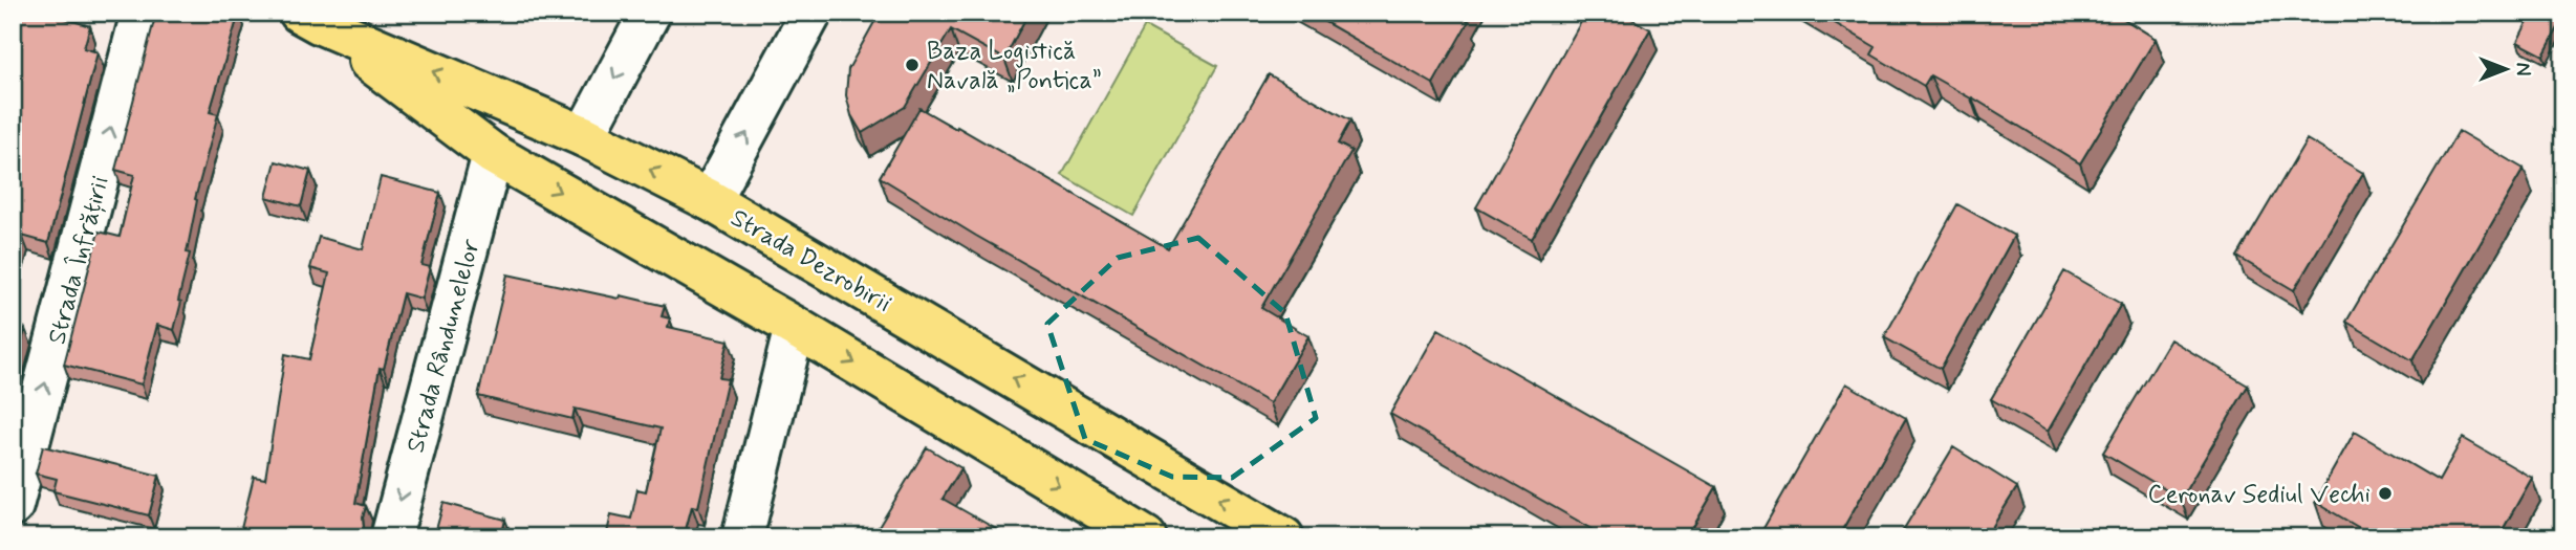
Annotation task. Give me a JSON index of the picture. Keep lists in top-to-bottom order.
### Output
{
  "streets": {
    "main road": ["Strada Dezrobirii"],
    "street": ["Strada Înfrățirii", "Strada Rândunelelor"]
  },
  "crossings": [
    ["Strada Dezrobirii", "Strada Rândunelelor"]
  ],
  "one_way": ["Strada Înfrățirii"],
  "places": ["Baza Logistică Navală „Pontica”", "Ceronav Sediul Vechi"],
  "north": "right"
}
